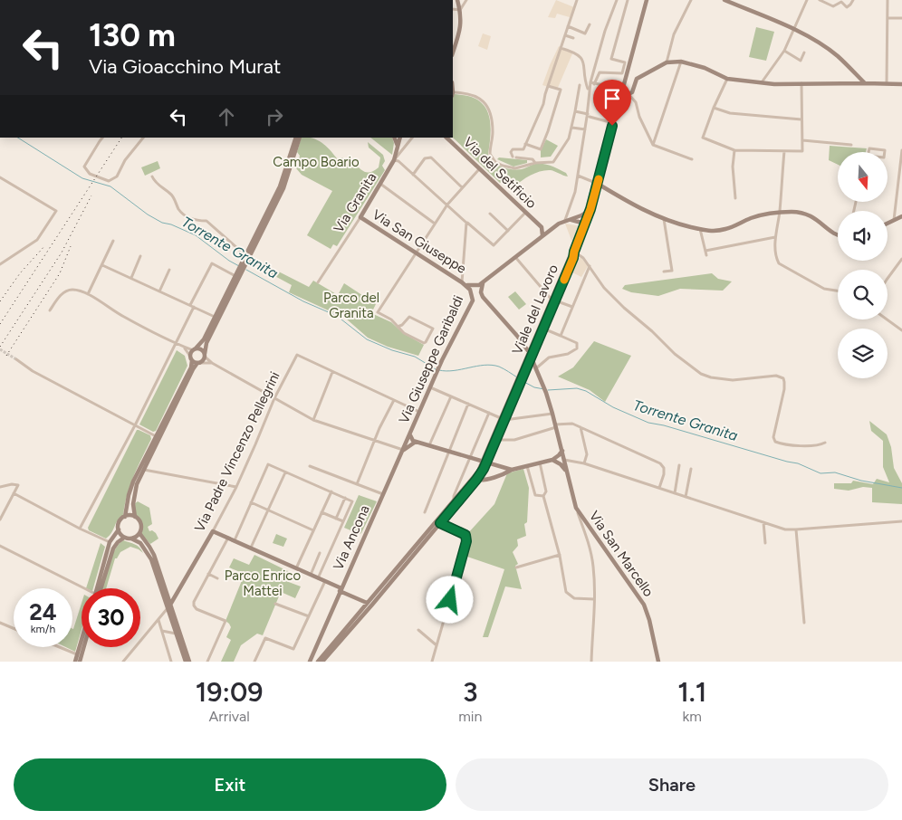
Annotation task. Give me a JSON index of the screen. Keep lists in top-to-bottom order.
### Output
{
  "streets": {
    "main road": [
      "Via del Setificio",
      "Via Granita",
      "Via San Giuseppe",
      "Viale del Lavoro",
      "Via Giuseppe Garibaldi",
      "Via Padre Vincenzo Pellegrini",
      "Via Ancona",
      "Via San Marcello"
    ]
  },
  "crossings": [
    ["Via Granita", "Via San Giuseppe"],
    ["Via San Giuseppe", "Via Giuseppe Garibaldi"],
    ["Via Giuseppe Garibaldi", "Via Ancona"]
  ],
  "water": ["Torrente Granita"],
  "parks": ["Campo Boario", "Parco del Granita", "Parco Enrico Mattei"],
  "north": "bottom",
  "page": {
    "turn": ["130 m", "Via Gioacchino Murat"],
    "speed": "24 km/h",
    "limit": "30",
    "eta": [
      "19:09",
      "Arrival",
      "3",
      "min",
      "1.1",
      "km"
    ],
    "buttons": ["Exit", "Share"]
  }
}
